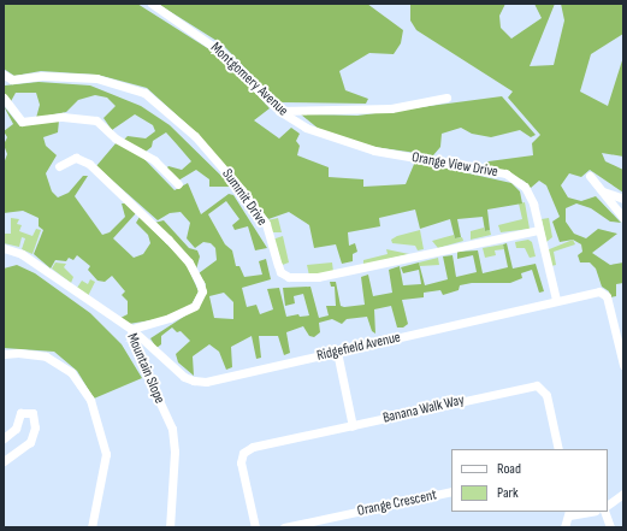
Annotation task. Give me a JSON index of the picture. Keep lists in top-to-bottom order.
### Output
{
  "streets": {
    "street": [
      "Montgomery Avenue",
      "Orange View Drive",
      "Summit Drive",
      "Ridgefield Avenue",
      "Mountain Slope",
      "Banana Walk Way",
      "Orange Crescent"
    ]
  },
  "crossings": [
    ["Montgomery Avenue", "Orange View Drive"],
    ["Orange View Drive", "Summit Drive"],
    ["Orange View Drive", "Ridgefield Avenue"],
    ["Ridgefield Avenue", "Mountain Slope"]
  ],
  "legend": ["Road", "Park"]
}
